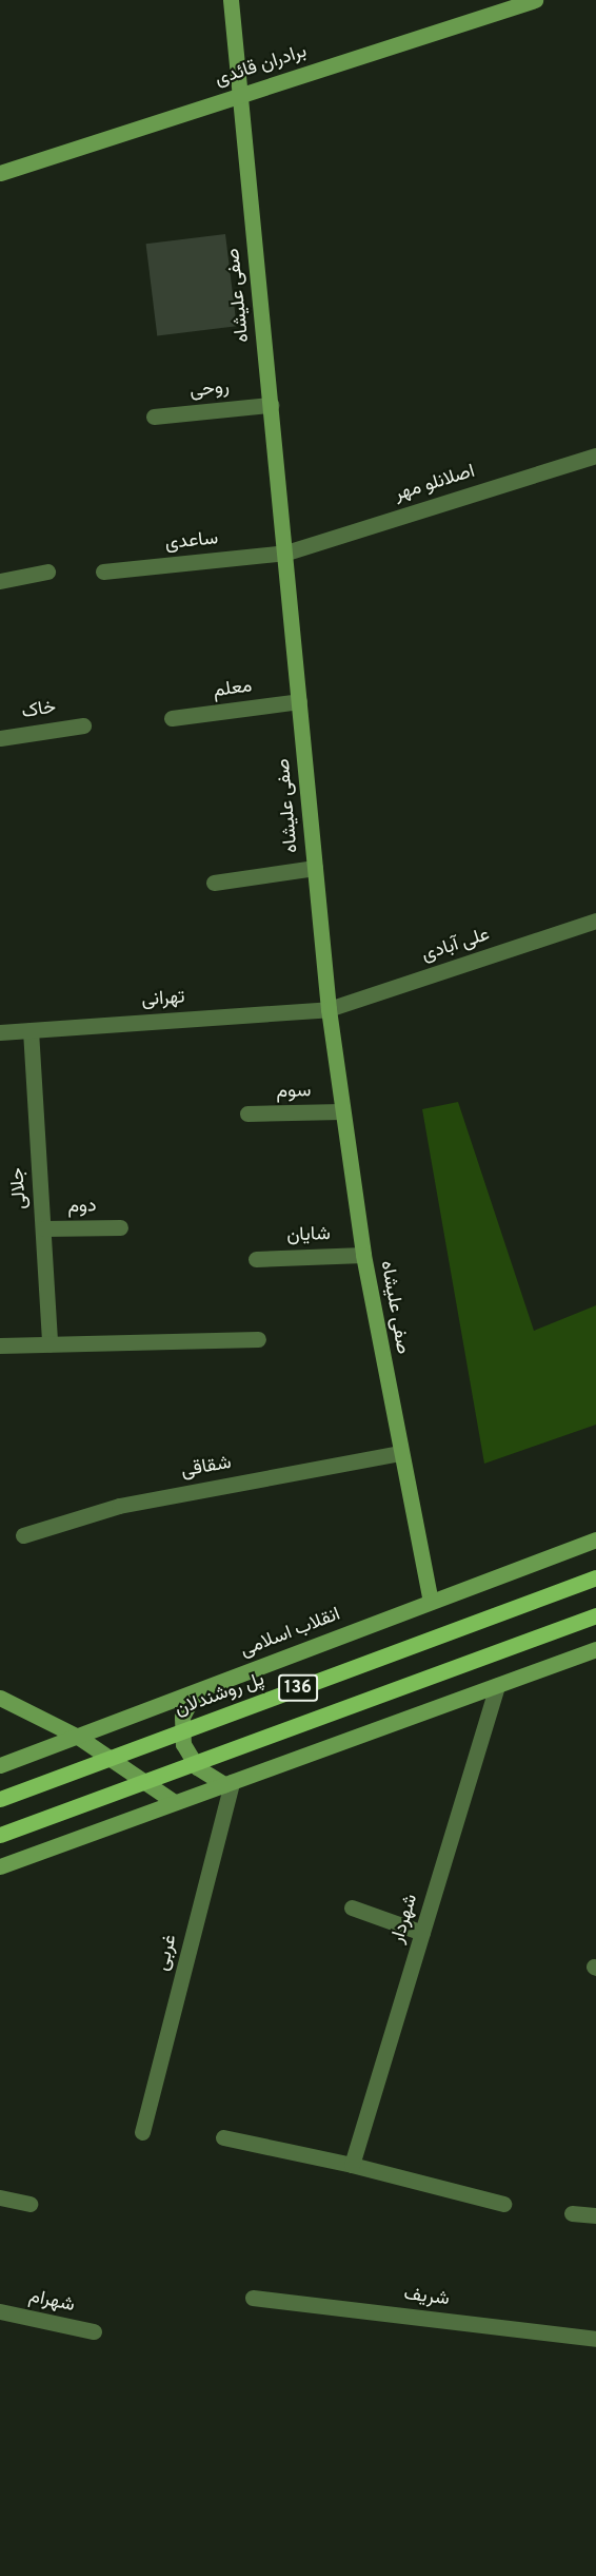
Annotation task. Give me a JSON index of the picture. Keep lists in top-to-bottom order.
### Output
{
  "streets": {
    "main road": [
      "برادران قائدی",
      "صفی علیشاه",
      "انقلاب اسلامی",
      "136",
      "پل روشندلان"
    ],
    "street": [
      "روحی",
      "اصلانلو مهر",
      "ساعدی",
      "معلم",
      "خاک",
      "علی آبادی",
      "تهرانی",
      "سوم",
      "جلالی",
      "دوم",
      "شایان",
      "شقاقی",
      "شهردار",
      "غربی",
      "شریف",
      "شهرام"
    ]
  },
  "crossings": [
    ["برادران قائدی", "صفی علیشاه"],
    ["صفی علیشاه", "روحی"],
    ["صفی علیشاه", "اصلانلو مهر"],
    ["صفی علیشاه", "ساعدی"],
    ["صفی علیشاه", "معلم"],
    ["صفی علیشاه", "علی آبادی"],
    ["صفی علیشاه", "تهرانی"],
    ["صفی علیشاه", "سوم"],
    ["صفی علیشاه", "شایان"],
    ["صفی علیشاه", "شقاقی"],
    ["صفی علیشاه", "انقلاب اسلامی"],
    ["اصلانلو مهر", "ساعدی"],
    ["علی آبادی", "تهرانی"],
    ["تهرانی", "جلالی"],
    ["جلالی", "دوم"]
  ]
}
